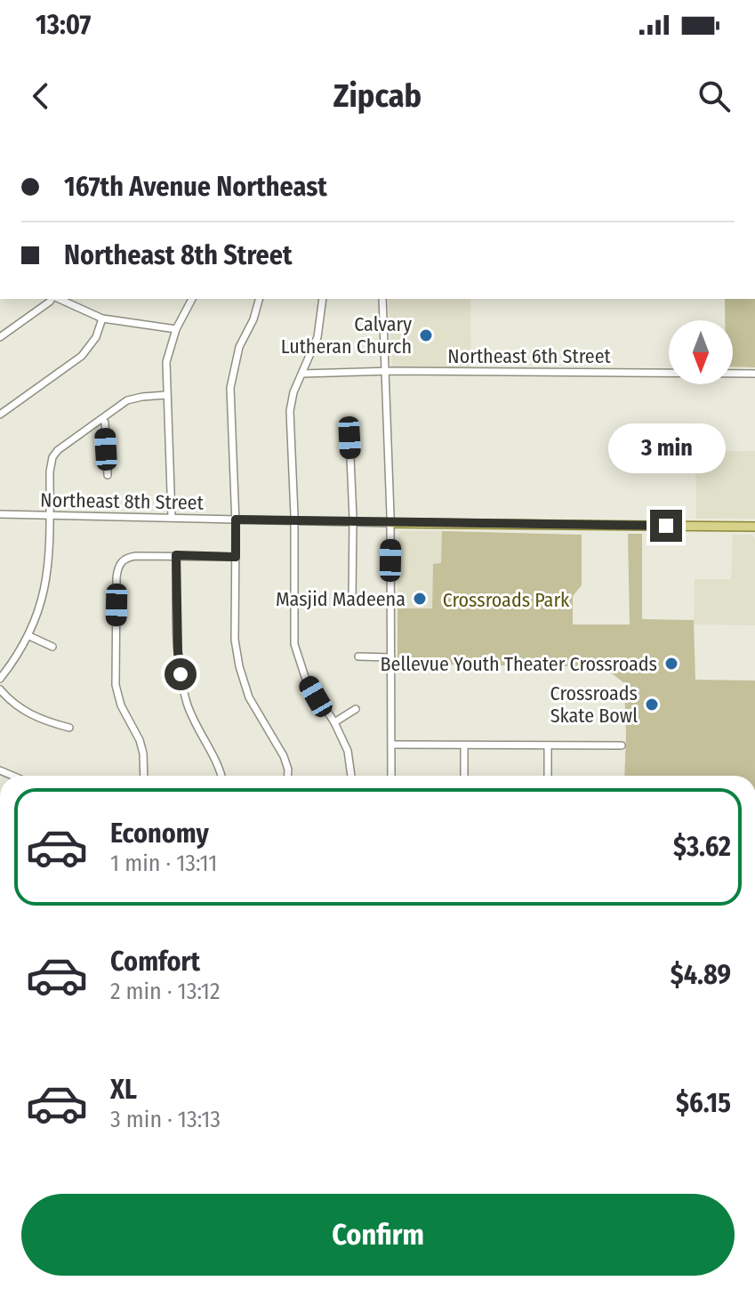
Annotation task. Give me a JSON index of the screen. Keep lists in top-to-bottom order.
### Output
{
  "streets": {
    "main road": ["Northeast 8th Street"],
    "street": ["Northeast 6th Street"]
  },
  "parks": ["Crossroads Park"],
  "places": [
    "Calvary Lutheran Church",
    "Masjid Madeena",
    "Bellevue Youth Theater Crossroads",
    "Crossroads Skate Bowl"
  ],
  "north": "bottom",
  "page": {
    "status": "13:07",
    "header": "Zipcab",
    "banner": ["167th Avenue Northeast", "Northeast 8th Street"],
    "bubble": "3 min",
    "list": [
      {
        "name": "Economy",
        "note": "1 min · 13:11",
        "value": "$3.62"
      },
      {
        "name": "Comfort",
        "note": "2 min · 13:12",
        "value": "$4.89"
      },
      {
        "name": "XL",
        "note": "3 min · 13:13",
        "value": "$6.15"
      }
    ],
    "buttons": "Confirm"
  }
}
